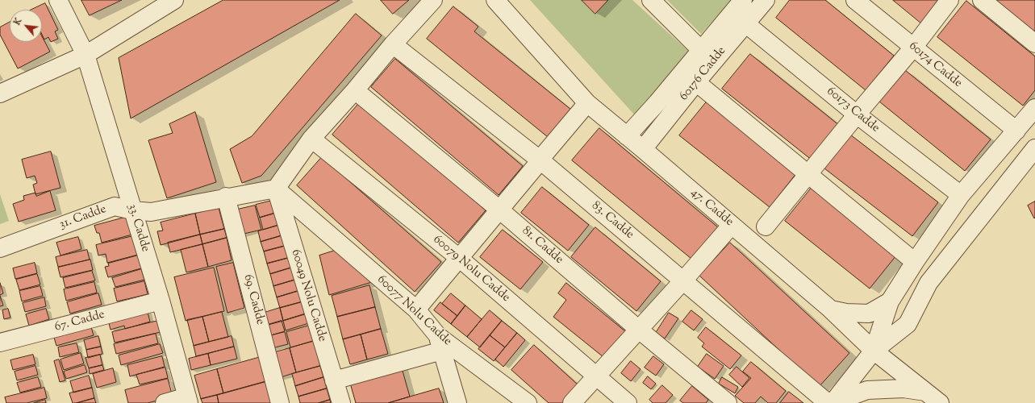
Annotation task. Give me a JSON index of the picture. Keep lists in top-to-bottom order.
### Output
{
  "streets": {
    "street": [
      "60174 Cadde",
      "60176 Cadde",
      "60173 Cadde",
      "47. Cadde",
      "31. Cadde",
      "83. Cadde",
      "33. Cadde",
      "81. Cadde",
      "60079 Nolu Cadde",
      "60049 Nolu Cadde",
      "69. Cadde",
      "60077 Nolu Cadde",
      "67. Cadde"
    ]
  },
  "crossings": [
    ["60176 Cadde", "60173 Cadde"],
    ["60176 Cadde", "47. Cadde"],
    ["31. Cadde", "33. Cadde"],
    ["31. Cadde", "60049 Nolu Cadde"],
    ["31. Cadde", "69. Cadde"],
    ["31. Cadde", "60077 Nolu Cadde"],
    ["33. Cadde", "67. Cadde"],
    ["60049 Nolu Cadde", "60077 Nolu Cadde"]
  ],
  "north": "top left"
}
